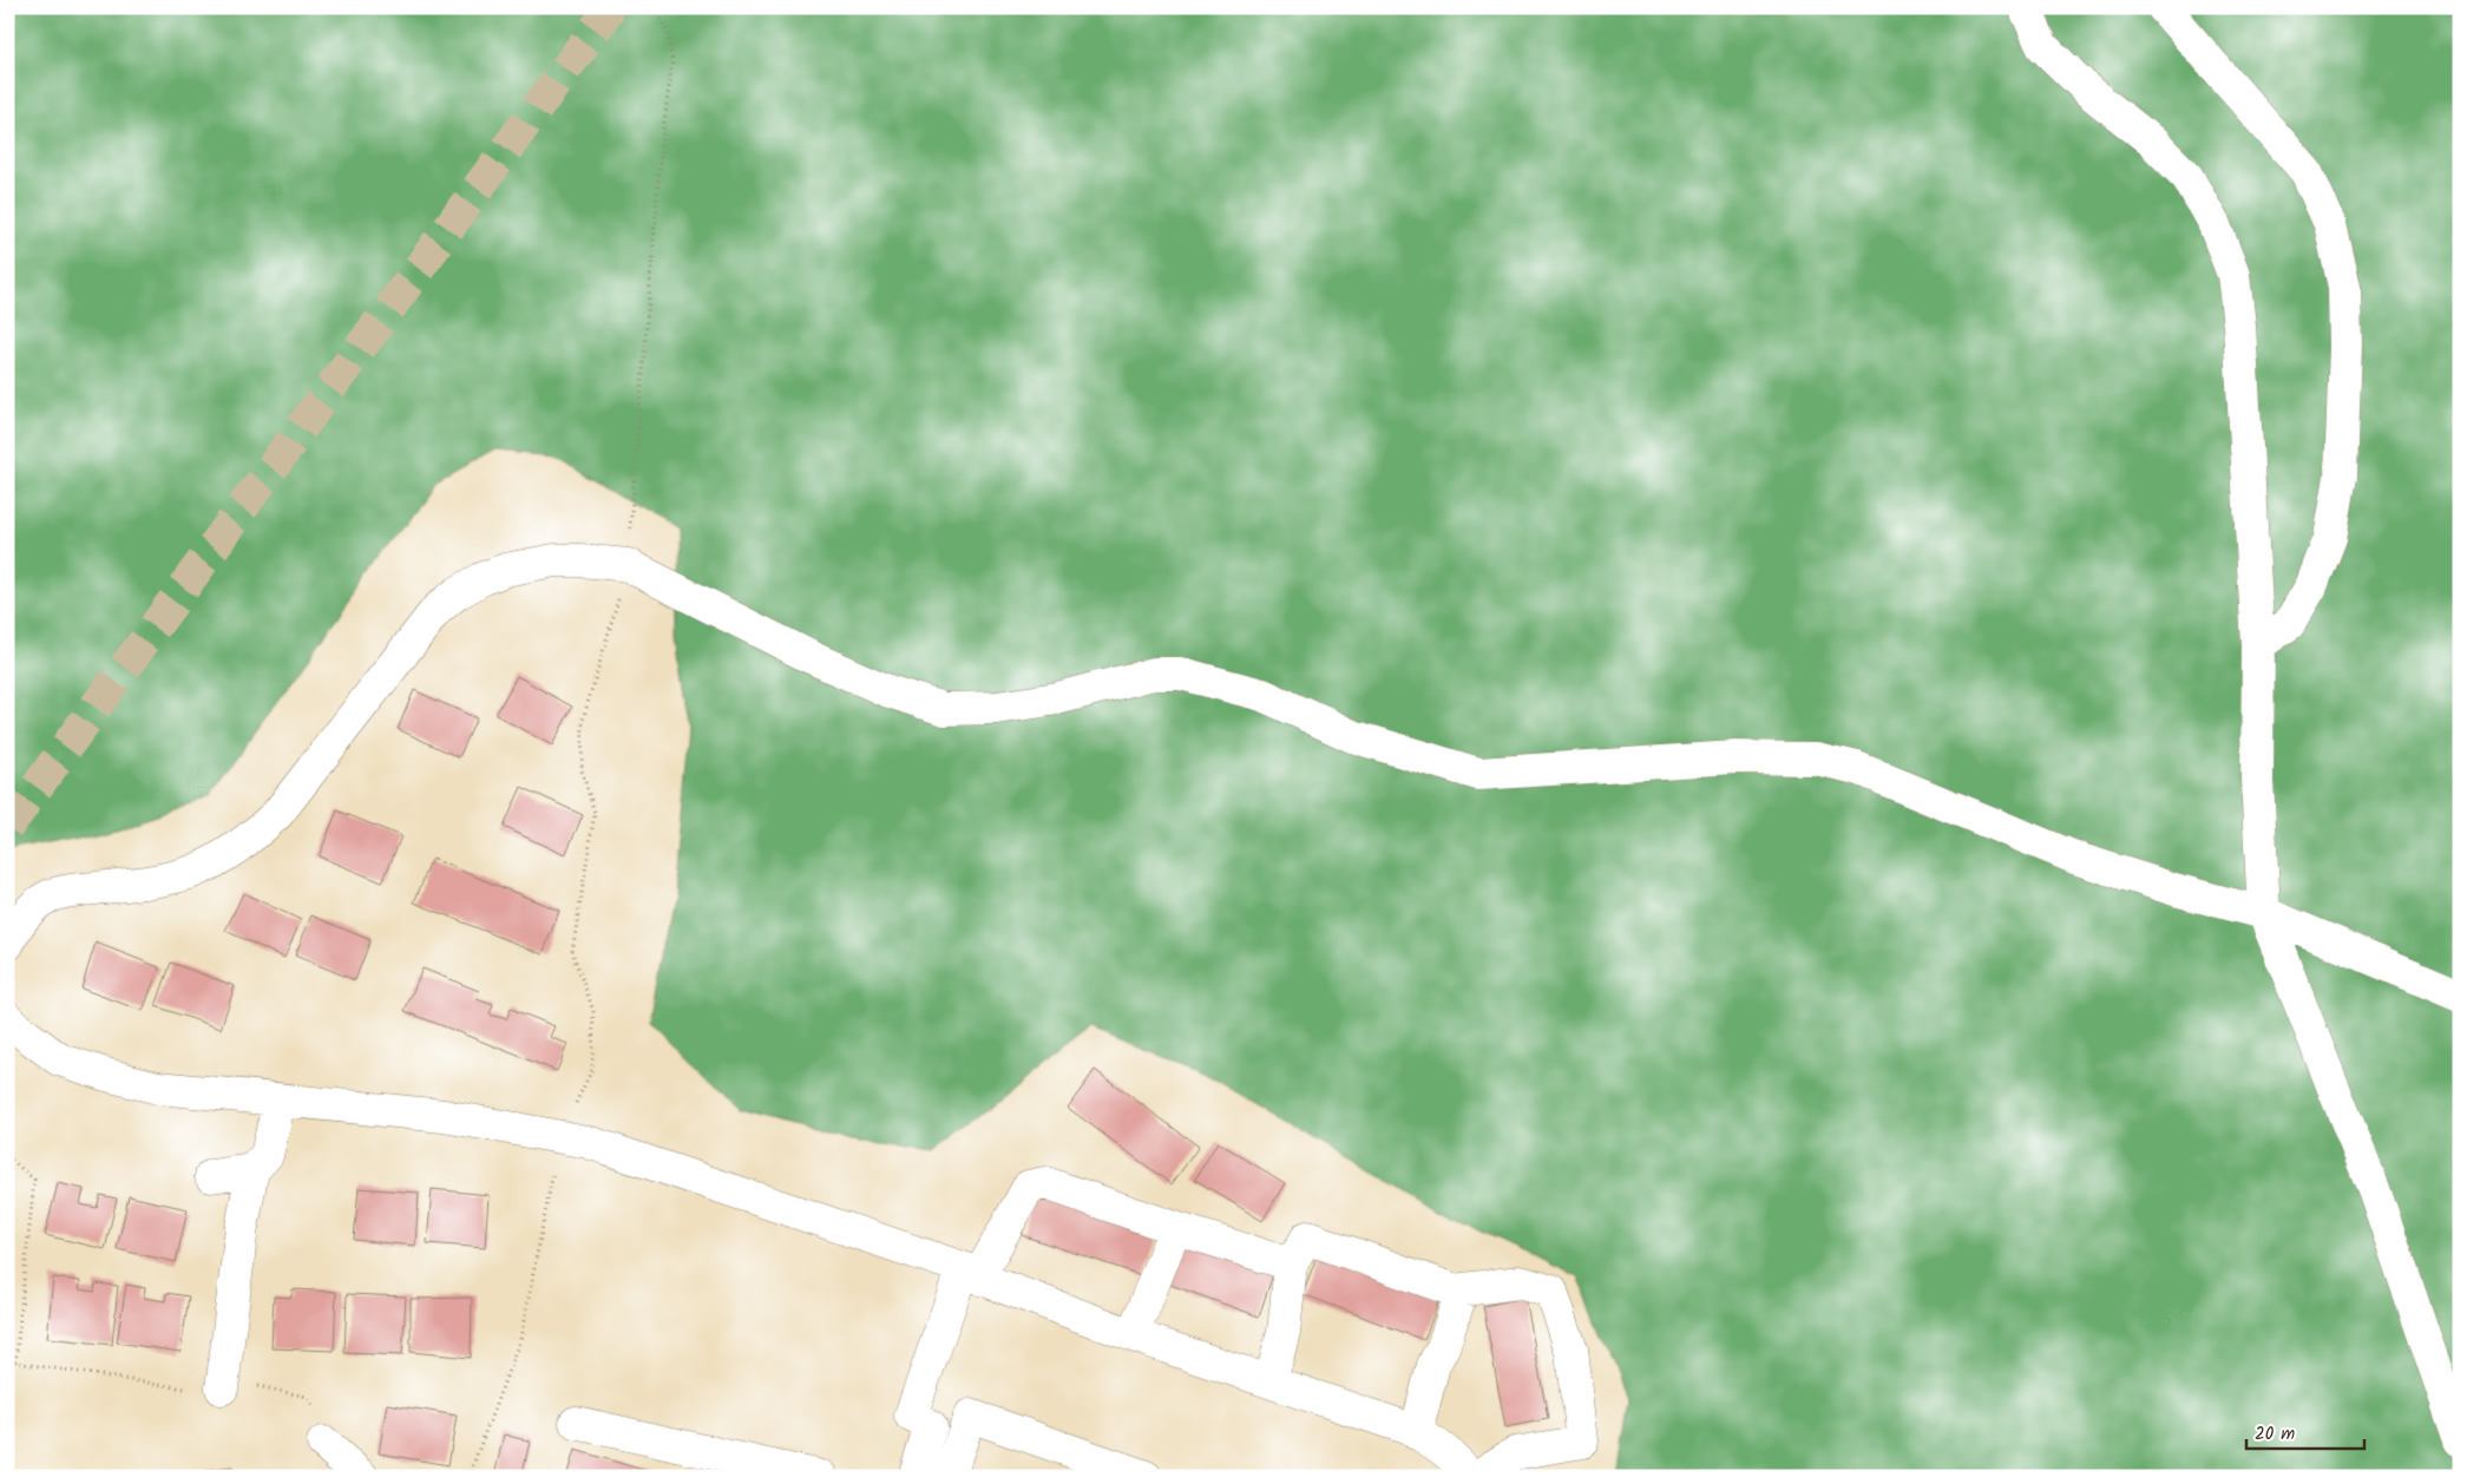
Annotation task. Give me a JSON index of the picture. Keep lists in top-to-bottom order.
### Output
{
  "scale_bar": "20 m"
}
